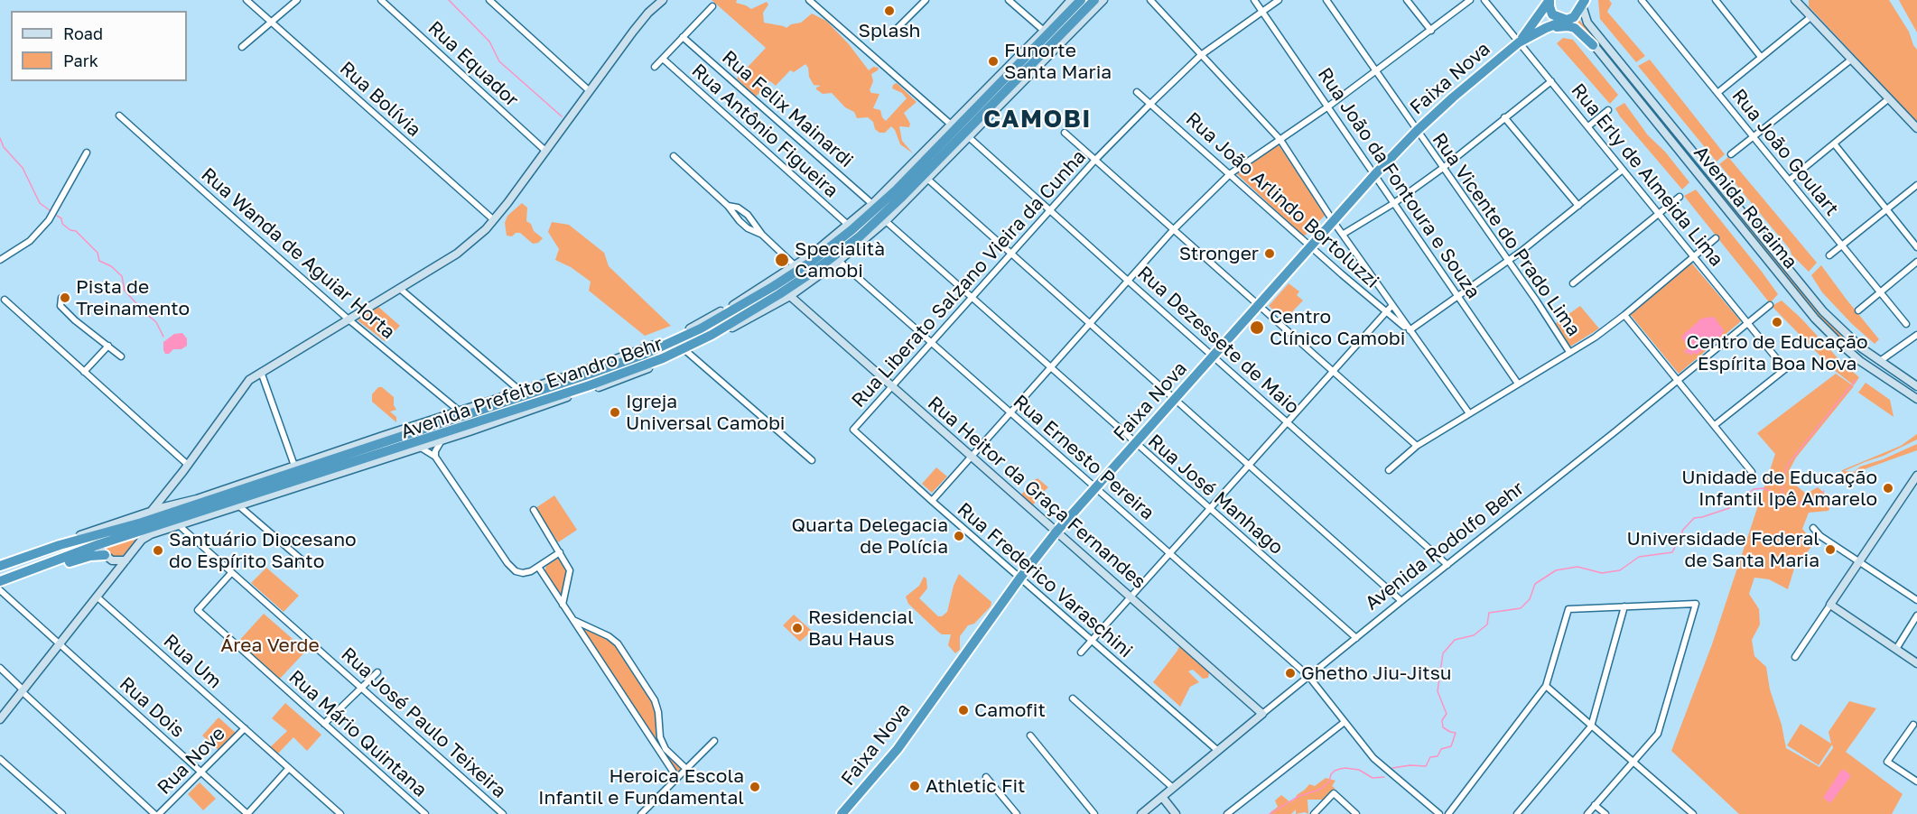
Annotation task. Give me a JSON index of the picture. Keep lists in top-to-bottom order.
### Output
{
  "streets": {
    "highway": ["Faixa Nova", "Avenida Prefeito Evandro Behr"],
    "main road": ["Avenida Roraima", "Rua Heitor da Graça Fernandes", "Avenida Rodolfo Behr"],
    "street": [
      "Rua Equador",
      "Rua Bolívia",
      "Rua Felix Mainardi",
      "Rua Antônio Figueira",
      "Rua João Goulart",
      "Rua Erly de Almeida Lima",
      "Rua João da Fontoura e Souza",
      "Rua João Arlindo Bortoluzzi",
      "Rua Vicente do Prado Lima",
      "Rua Wanda de Aguiar Horta",
      "Rua Liberato Salzano Vieira da Cunha",
      "Rua Dezessete de Maio",
      "Rua Ernesto Pereira",
      "Rua José Manhago",
      "Rua Frederico Varaschini",
      "Rua Um",
      "Rua Dois",
      "Rua José Paulo Teixeira",
      "Rua Mário Quintana",
      "Rua Nove"
    ]
  },
  "crossings": [
    ["Faixa Nova", "Rua Erly de Almeida Lima"],
    ["Faixa Nova", "Rua João da Fontoura e Souza"],
    ["Faixa Nova", "Rua João Arlindo Bortoluzzi"],
    ["Faixa Nova", "Avenida Roraima"],
    ["Faixa Nova", "Rua Vicente do Prado Lima"],
    ["Faixa Nova", "Rua Dezessete de Maio"],
    ["Faixa Nova", "Rua Ernesto Pereira"],
    ["Faixa Nova", "Rua Heitor da Graça Fernandes"],
    ["Faixa Nova", "Rua José Manhago"],
    ["Faixa Nova", "Rua Frederico Varaschini"],
    ["Rua Felix Mainardi", "Avenida Prefeito Evandro Behr"],
    ["Rua Antônio Figueira", "Avenida Prefeito Evandro Behr"],
    ["Rua Erly de Almeida Lima", "Avenida Rodolfo Behr"],
    ["Rua João da Fontoura e Souza", "Rua Liberato Salzano Vieira da Cunha"],
    ["Rua João Arlindo Bortoluzzi", "Rua Liberato Salzano Vieira da Cunha"],
    ["Rua Wanda de Aguiar Horta", "Avenida Prefeito Evandro Behr"],
    ["Rua Liberato Salzano Vieira da Cunha", "Rua Dezessete de Maio"],
    ["Rua Liberato Salzano Vieira da Cunha", "Rua Ernesto Pereira"],
    ["Rua Liberato Salzano Vieira da Cunha", "Rua Heitor da Graça Fernandes"],
    ["Rua Liberato Salzano Vieira da Cunha", "Rua José Manhago"],
    ["Rua Liberato Salzano Vieira da Cunha", "Rua Frederico Varaschini"],
    ["Rua Dezessete de Maio", "Avenida Prefeito Evandro Behr"],
    ["Rua Dezessete de Maio", "Avenida Rodolfo Behr"],
    ["Avenida Prefeito Evandro Behr", "Rua Ernesto Pereira"],
    ["Avenida Prefeito Evandro Behr", "Rua Heitor da Graça Fernandes"],
    ["Avenida Prefeito Evandro Behr", "Rua José Manhago"],
    ["Avenida Prefeito Evandro Behr", "Rua Um"],
    ["Avenida Prefeito Evandro Behr", "Rua Dois"],
    ["Avenida Prefeito Evandro Behr", "Rua José Paulo Teixeira"],
    ["Rua Ernesto Pereira", "Avenida Rodolfo Behr"],
    ["Rua Heitor da Graça Fernandes", "Avenida Rodolfo Behr"],
    ["Rua José Manhago", "Avenida Rodolfo Behr"],
    ["Avenida Rodolfo Behr", "Rua Frederico Varaschini"],
    ["Rua Um", "Rua Nove"],
    ["Rua Dois", "Rua Nove"],
    ["Rua José Paulo Teixeira", "Rua Mário Quintana"]
  ],
  "districts": ["CAMOBI"],
  "parks": ["Área Verde"],
  "places": [
    "Splash",
    "Funorte Santa Maria",
    "Stronger",
    "Specialità Camobi",
    "Pista de Treinamento",
    "Centro de Educação Espírita Boa Nova",
    "Centro Clínico Camobi",
    "Igreja Universal Camobi",
    "Unidade de Educação Infantil Ipê Amarelo",
    "Quarta Delegacia de Polícia",
    "Universidade Federal de Santa Maria",
    "Santuário Diocesano do Espírito Santo",
    "Residencial Bau Haus",
    "Ghetho Jiu-Jitsu",
    "Camofit",
    "Athletic Fit",
    "Heroica Escola Infantil e Fundamental"
  ],
  "legend": ["Road", "Park"]
}
